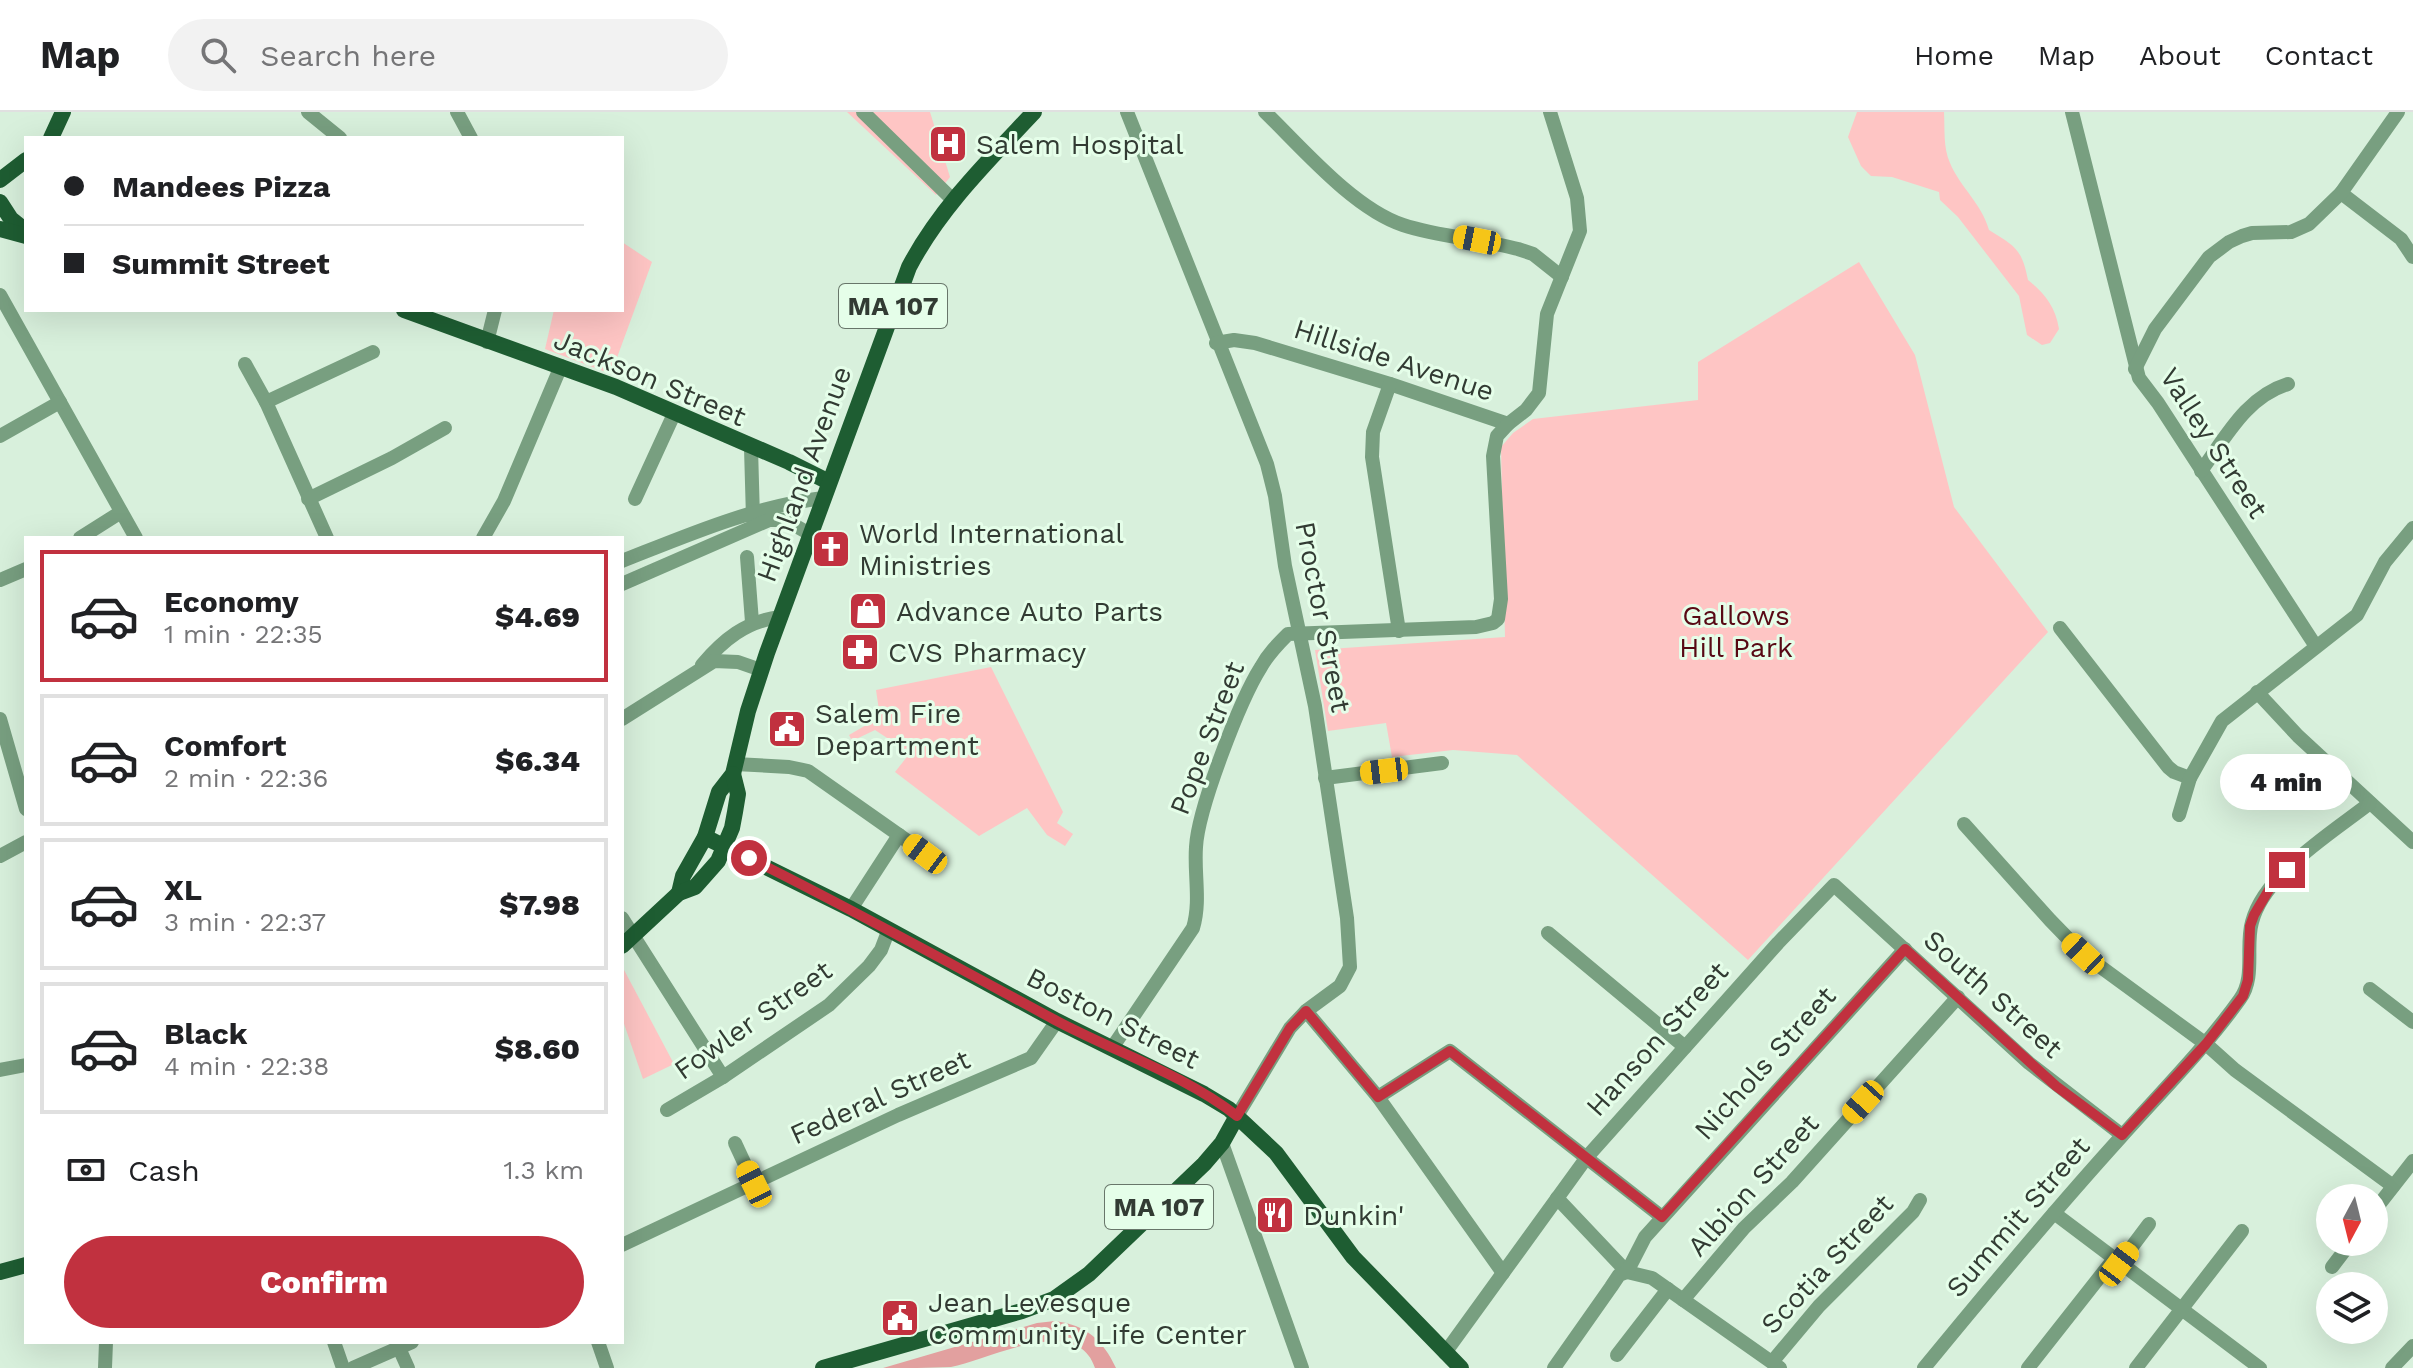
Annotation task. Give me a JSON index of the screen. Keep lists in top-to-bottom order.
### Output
{
  "streets": {
    "main road": [
      "MA 107",
      "Jackson Street",
      "Highland Avenue",
      "Boston Street"
    ],
    "street": [
      "Hillside Avenue",
      "Valley Street",
      "Proctor Street",
      "Pope Street",
      "South Street",
      "Fowler Street",
      "Hanson Street",
      "Nichols Street",
      "Federal Street",
      "Albion Street",
      "Summit Street",
      "Scotia Street"
    ]
  },
  "crossings": [
    ["MA 107", "Highland Avenue"],
    ["MA 107", "Proctor Street"],
    ["MA 107", "Boston Street"],
    ["Hillside Avenue", "Proctor Street"],
    ["Jackson Street", "Highland Avenue"],
    ["Proctor Street", "Pope Street"],
    ["Proctor Street", "Boston Street"],
    ["Pope Street", "Boston Street"],
    ["South Street", "Hanson Street"],
    ["South Street", "Nichols Street"],
    ["South Street", "Albion Street"],
    ["South Street", "Summit Street"],
    ["Boston Street", "Fowler Street"],
    ["Boston Street", "Hanson Street"],
    ["Boston Street", "Federal Street"]
  ],
  "parks": ["Gallows Hill Park"],
  "places": {
    "hospital": ["Salem Hospital"],
    "church": ["World International Ministries"],
    "shop": ["Advance Auto Parts"],
    "pharmacy": ["CVS Pharmacy"],
    "public building": ["Salem Fire Department", "Jean Levesque Community Life Center"],
    "restaurant": ["Dunkin'"]
  },
  "north": "bottom",
  "page": {
    "header": "Map",
    "search": "Search here",
    "nav": [
      "Home",
      "Map",
      "About",
      "Contact"
    ],
    "banner": ["Mandees Pizza", "Summit Street"],
    "list": [
      {
        "name": "Economy",
        "note": "1 min · 22:35",
        "value": "$4.69"
      },
      {
        "name": "Comfort",
        "note": "2 min · 22:36",
        "value": "$6.34"
      },
      {
        "name": "XL",
        "note": "3 min · 22:37",
        "value": "$7.98"
      },
      {
        "name": "Black",
        "note": "4 min · 22:38",
        "value": "$8.60"
      }
    ],
    "bubble": "4 min",
    "pay": ["Cash", "1.3 km"],
    "buttons": "Confirm"
  }
}
